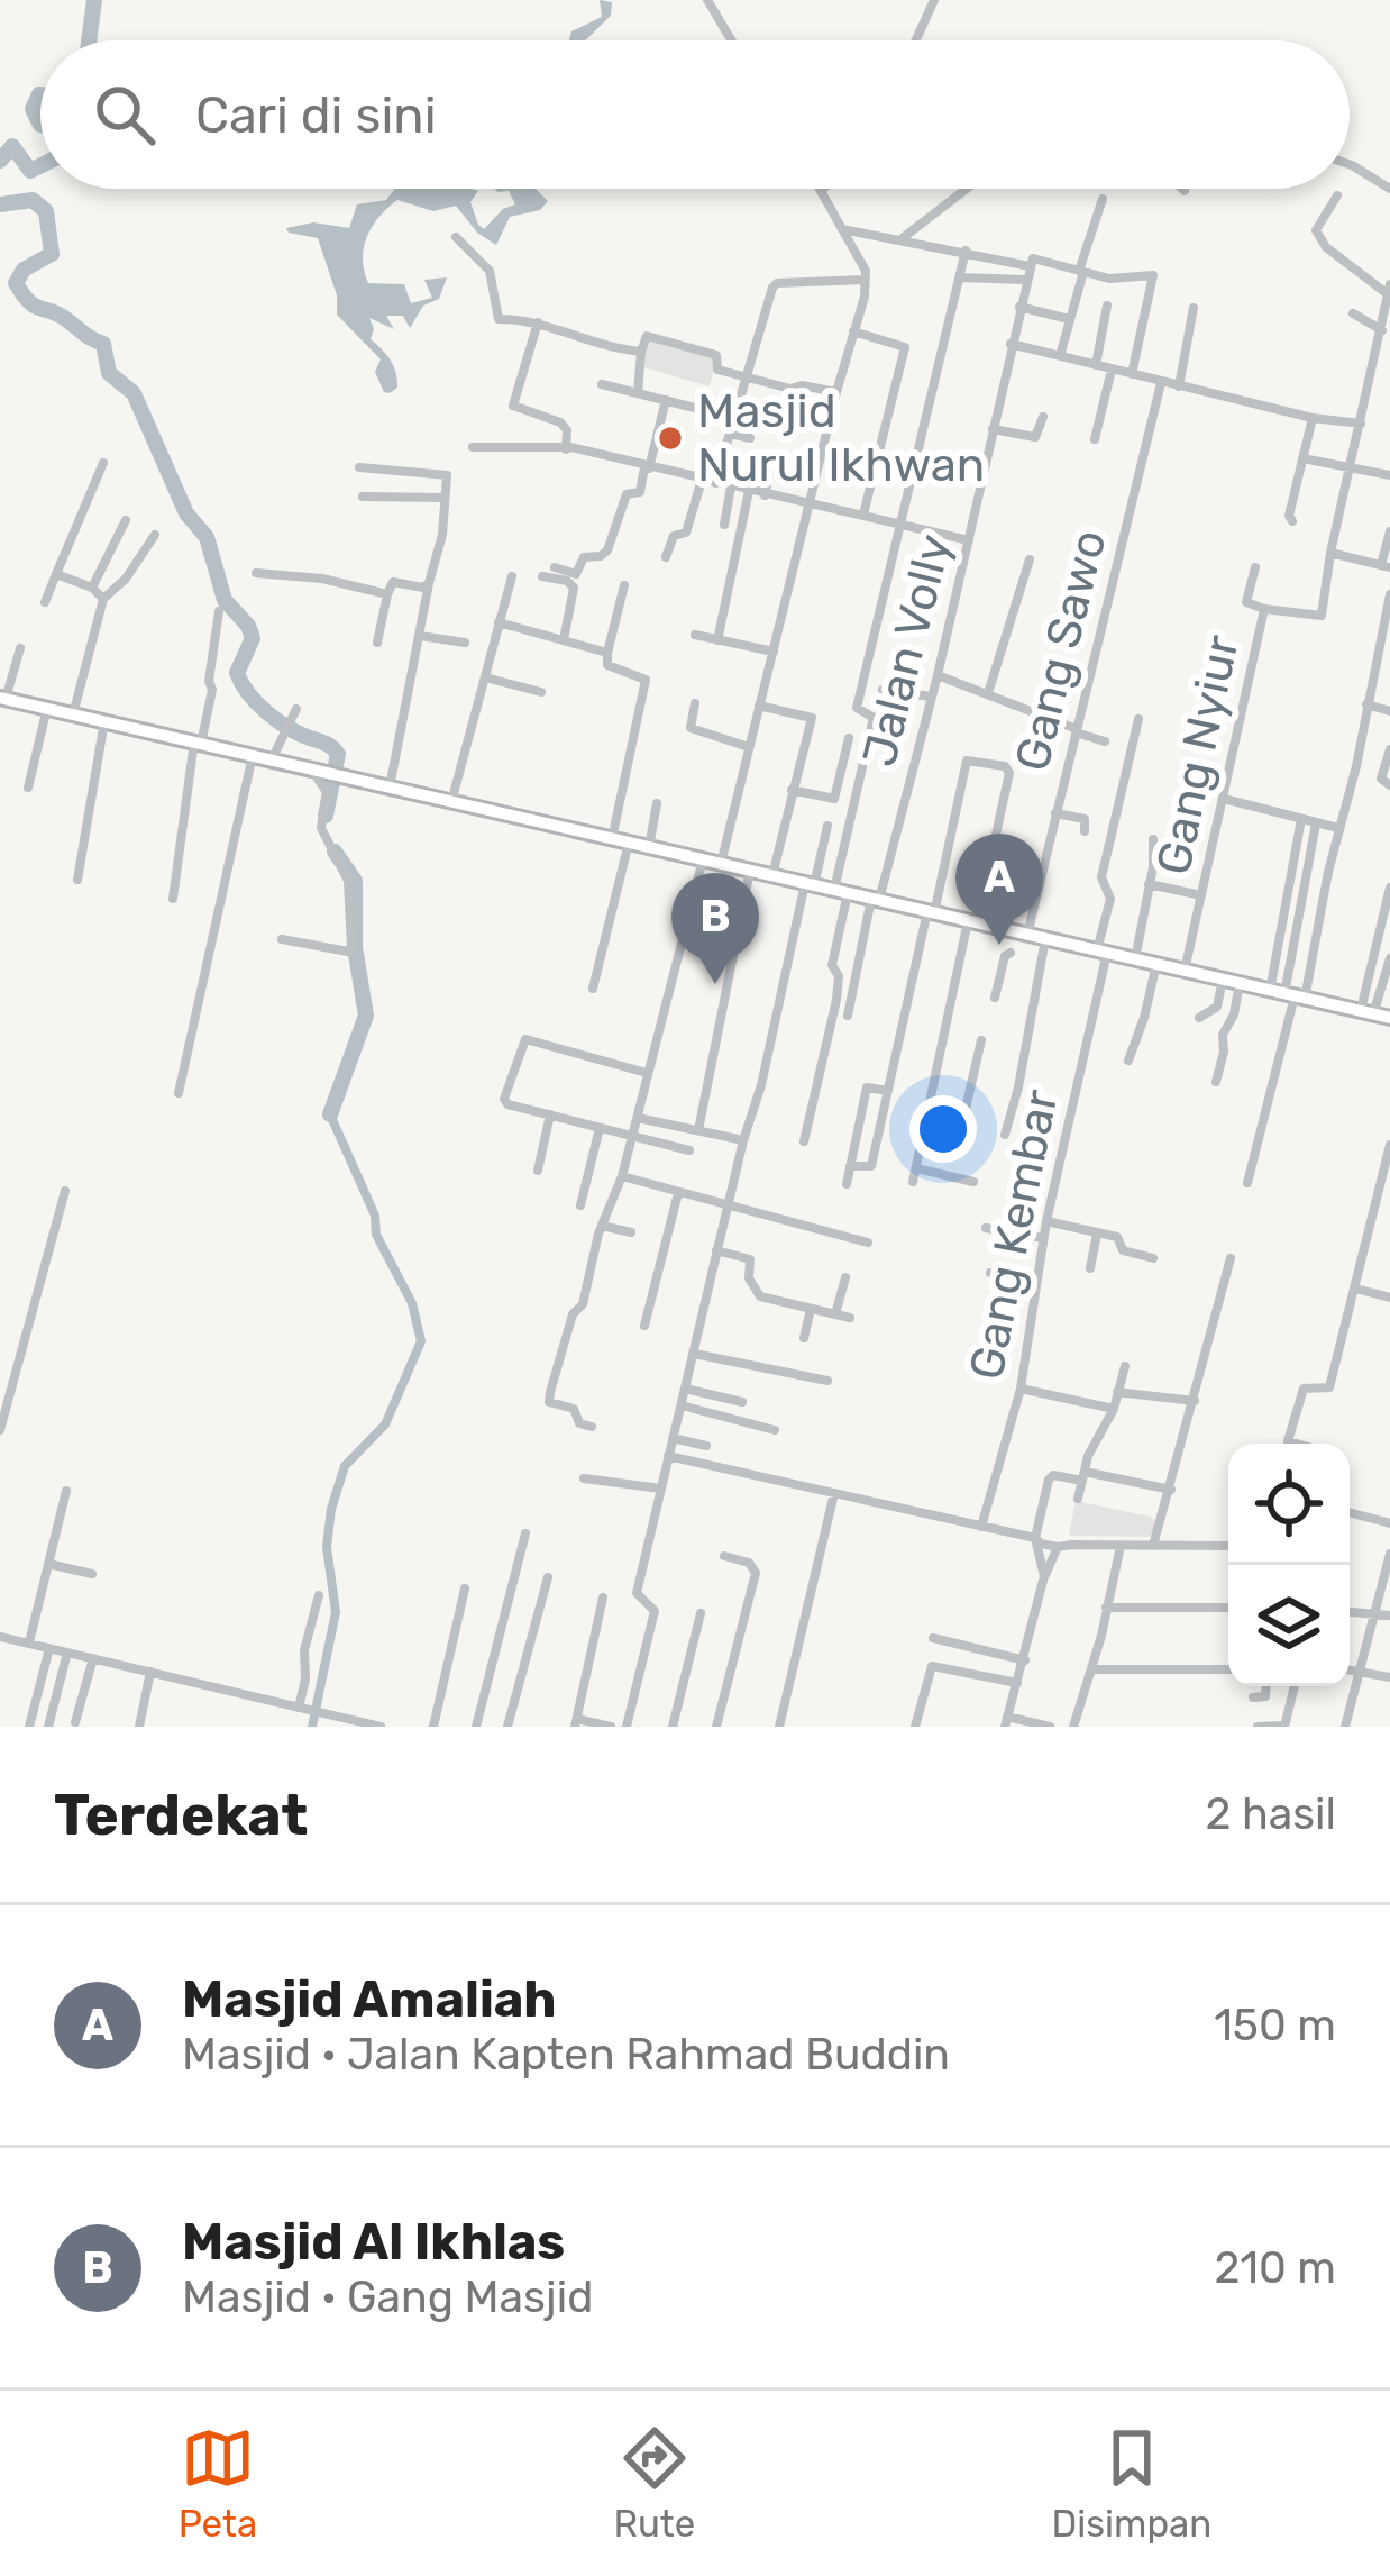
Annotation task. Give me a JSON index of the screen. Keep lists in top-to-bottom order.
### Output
{
  "streets": {
    "street": [
      "Jalan Volly",
      "Gang Sawo",
      "Gang Nyiur",
      "Gang Kembar"
    ]
  },
  "places": ["Masjid Nurul Ikhwan"],
  "page": {
    "search": "Cari di sini",
    "pins": ["A", "B"],
    "heading": ["Terdekat", "2 hasil"],
    "list": [
      {
        "mark": "A",
        "name": "Masjid Amaliah",
        "note": "Masjid · Jalan Kapten Rahmad Buddin",
        "value": "150 m"
      },
      {
        "mark": "B",
        "name": "Masjid Al Ikhlas",
        "note": "Masjid · Gang Masjid",
        "value": "210 m"
      }
    ],
    "nav": ["Peta", "Rute", "Disimpan"]
  }
}
